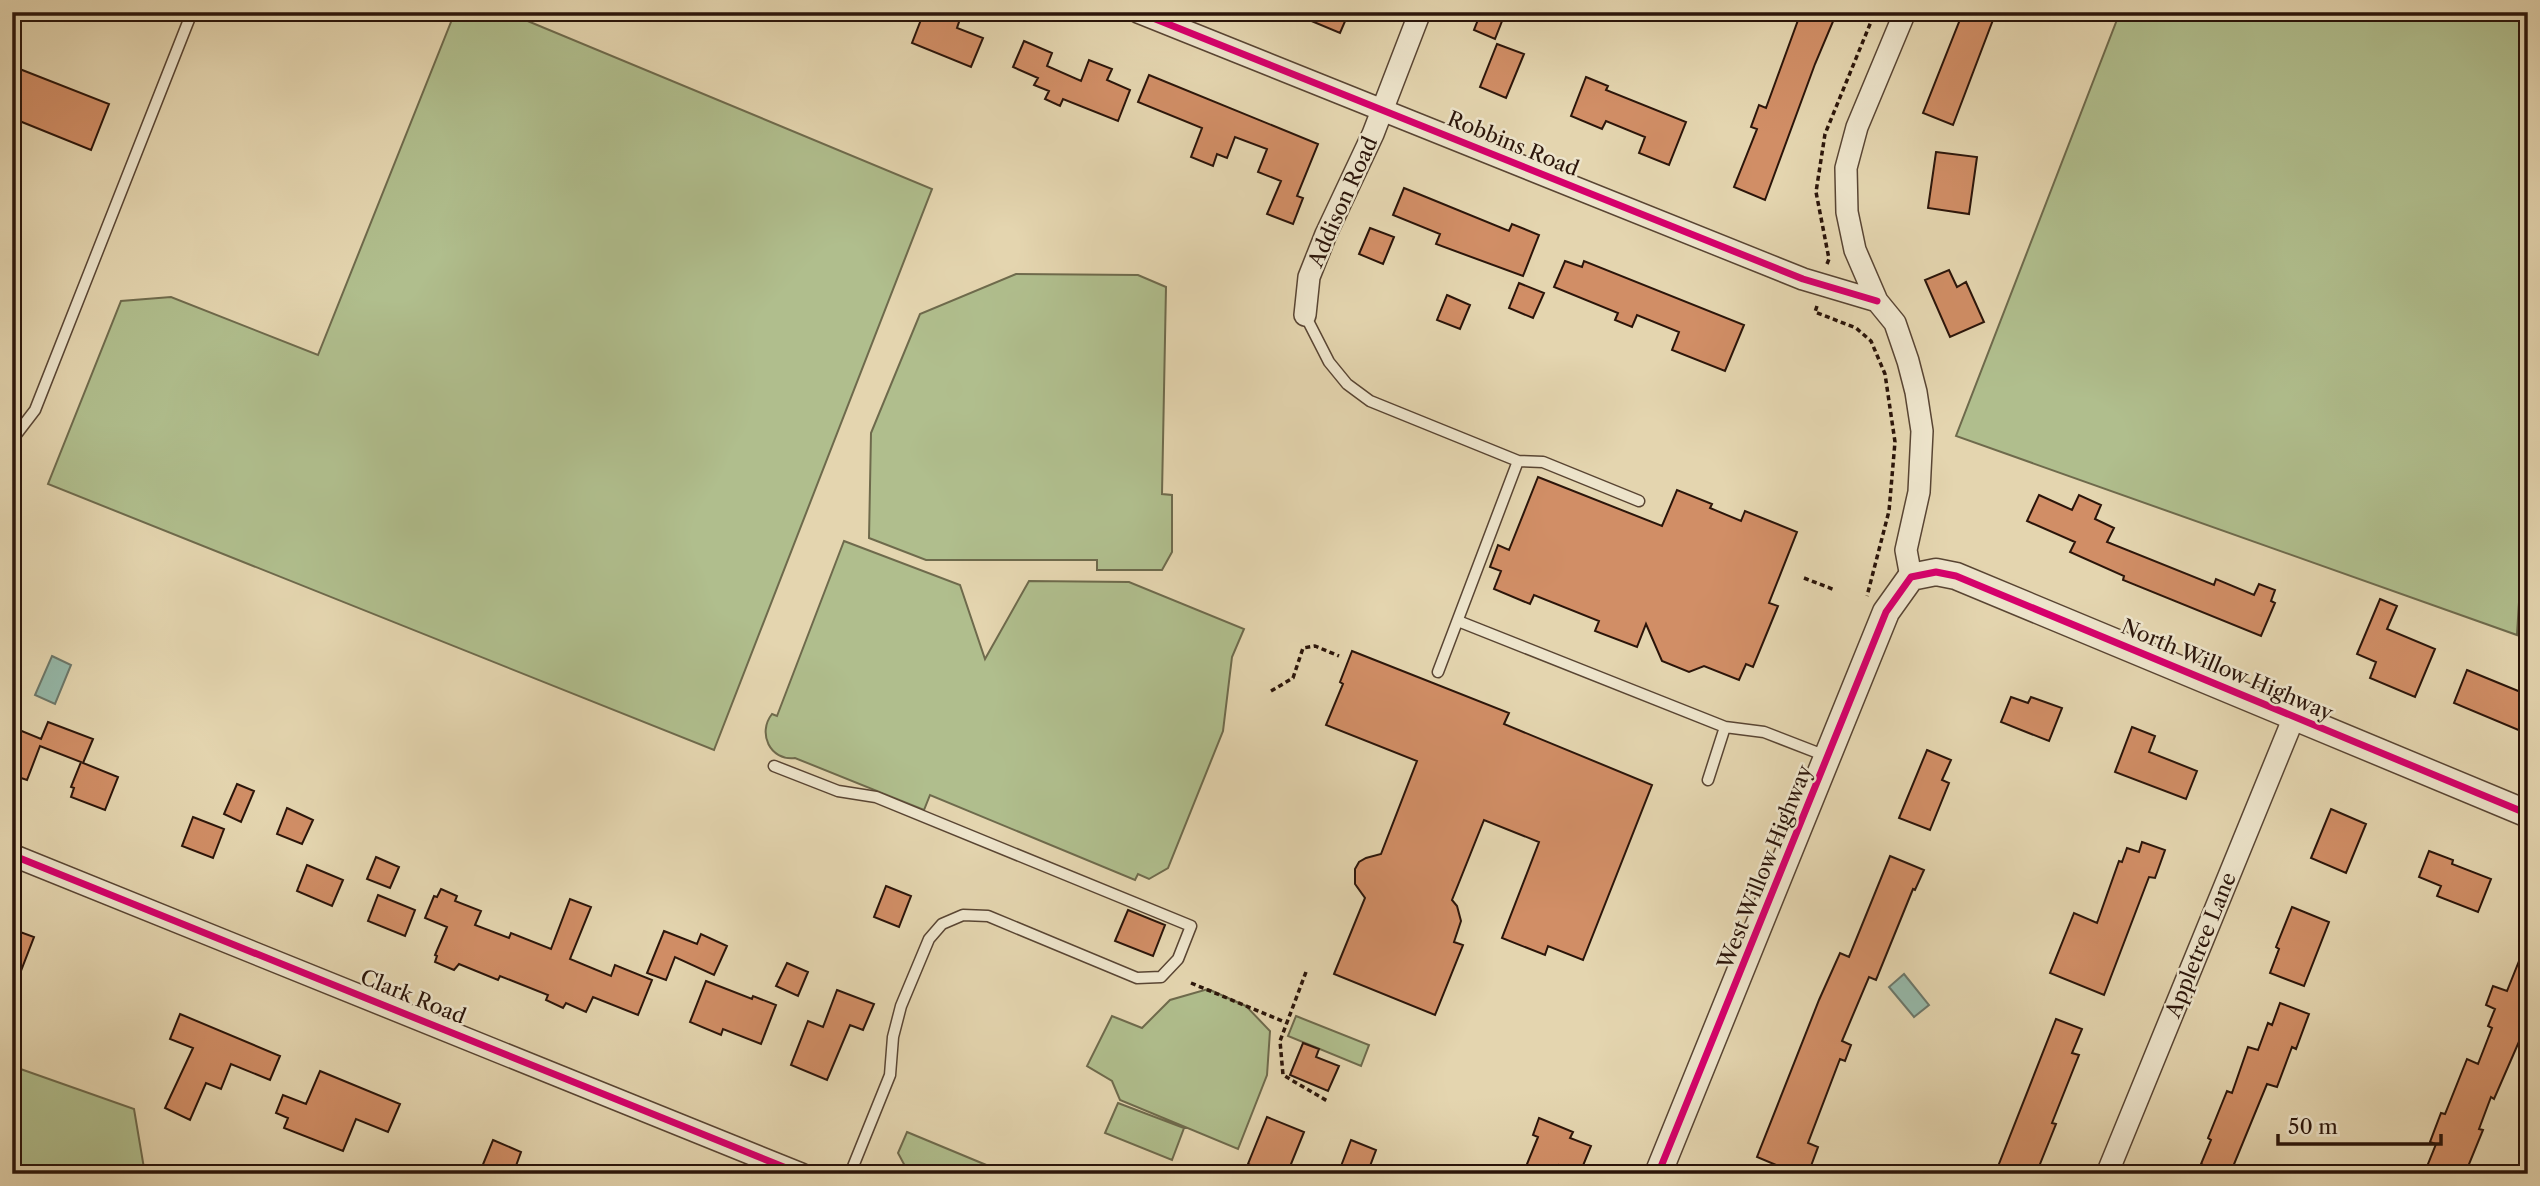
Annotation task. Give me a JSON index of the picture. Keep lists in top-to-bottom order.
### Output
{
  "streets": {
    "street": [
      "Robbins Road",
      "Addison Road",
      "North Willow Highway",
      "West Willow Highway",
      "Appletree Lane",
      "Clark Road"
    ]
  },
  "crossings": [
    ["Robbins Road", "Addison Road"],
    ["North Willow Highway", "West Willow Highway"],
    ["North Willow Highway", "Appletree Lane"]
  ],
  "scale_bar": "50 m"
}
